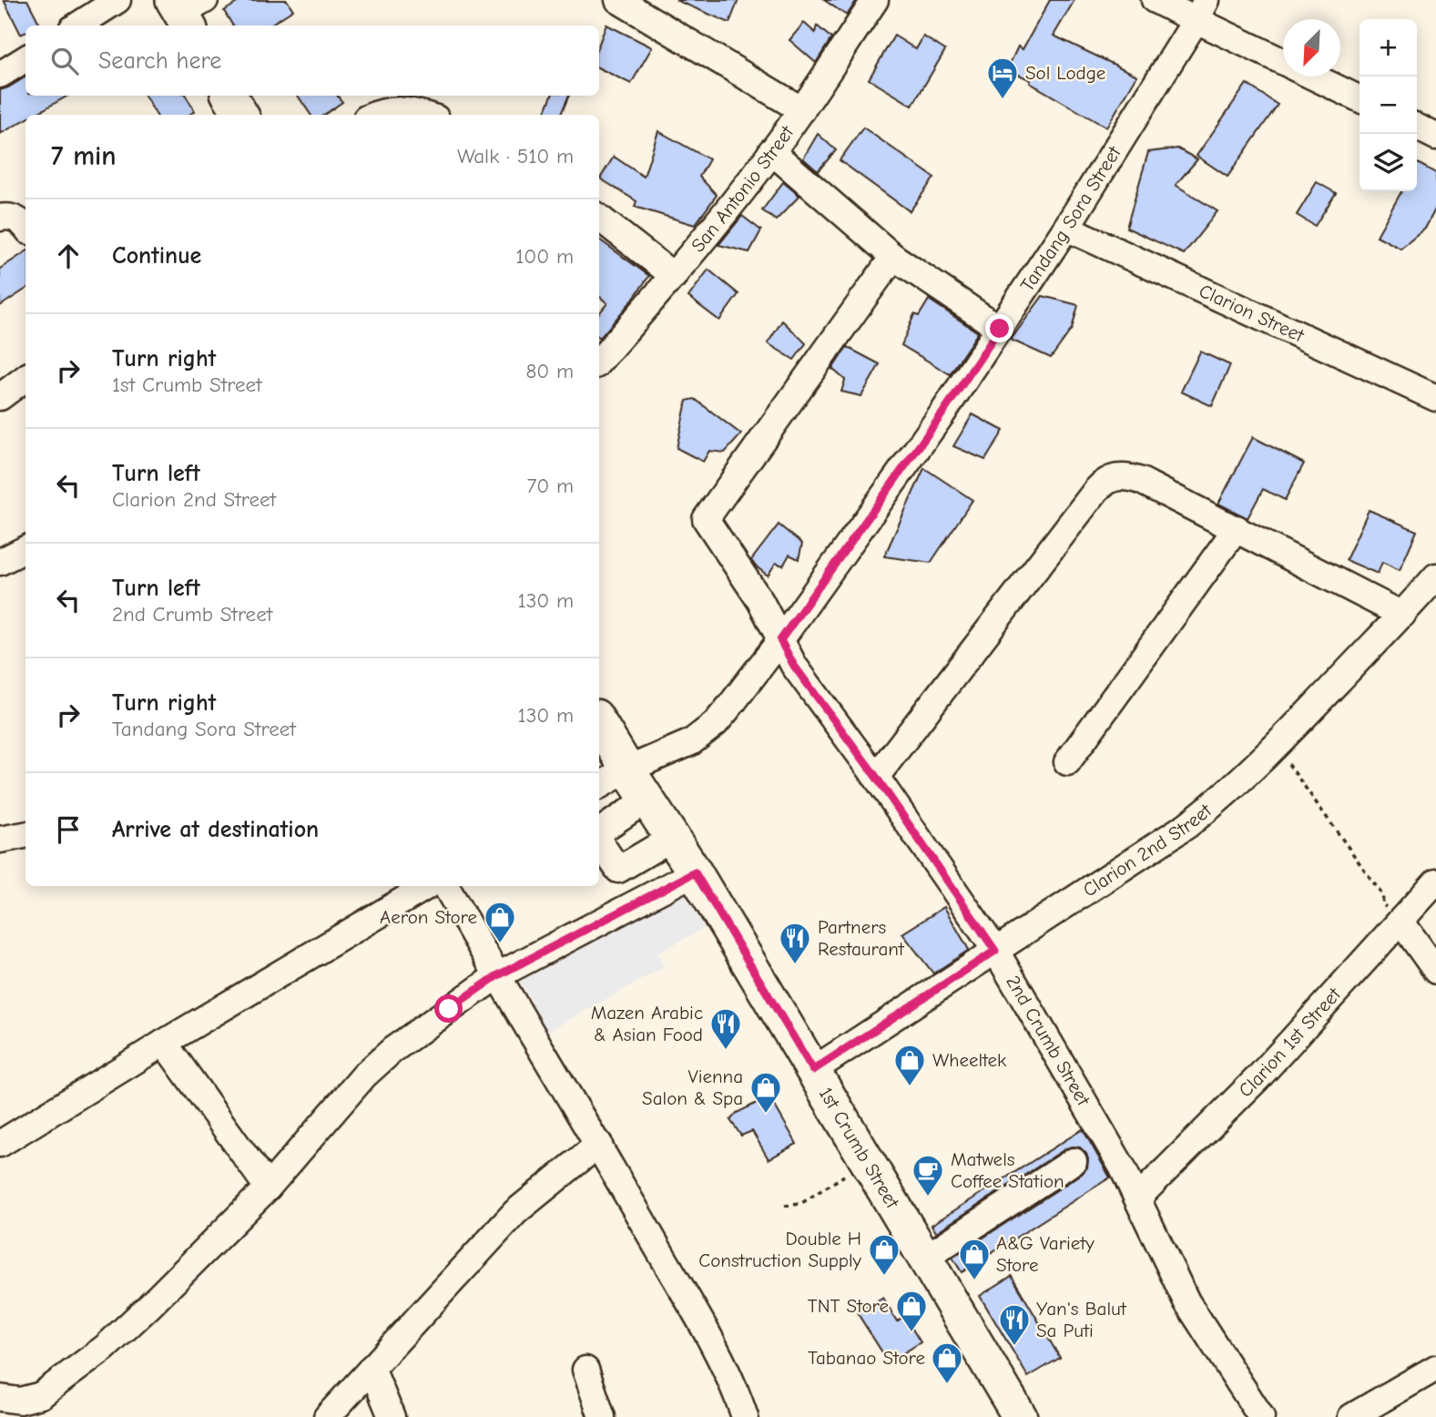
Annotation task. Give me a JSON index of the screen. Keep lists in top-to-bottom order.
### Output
{
  "streets": {
    "main road": ["1st Crumb Street"],
    "street": [
      "San Antonio Street",
      "Tandang Sora Street",
      "Clarion Street",
      "Clarion 2nd Street",
      "2nd Crumb Street",
      "Clarion 1st Street"
    ]
  },
  "crossings": [
    ["Tandang Sora Street", "Clarion Street"],
    ["Tandang Sora Street", "2nd Crumb Street"],
    ["Tandang Sora Street", "1st Crumb Street"],
    ["Clarion 2nd Street", "2nd Crumb Street"],
    ["Clarion 2nd Street", "1st Crumb Street"],
    ["2nd Crumb Street", "Clarion 1st Street"]
  ],
  "places": {
    "hotel": ["Sol Lodge"],
    "shop": [
      "Aeron Store",
      "Wheeltek",
      "Vienna Salon & Spa",
      "Double H Construction Supply",
      "A&G Variety Store",
      "TNT Store",
      "Tabanao Store"
    ],
    "restaurant": ["Partners Restaurant", "Mazen Arabic & Asian Food", "Yan's Balut Sa Puti"],
    "cafe": ["Matwels Coffee Station"]
  },
  "north": "bottom left",
  "page": {
    "map_buttons": ["+", "−"],
    "search": "Search here",
    "heading": ["7 min", "Walk · 510 m"],
    "list": [
      ["Continue", "100 m"],
      ["Turn right", "1st Crumb Street", "80 m"],
      ["Turn left", "Clarion 2nd Street", "70 m"],
      ["Turn left", "2nd Crumb Street", "130 m"],
      ["Turn right", "Tandang Sora Street", "130 m"],
      "Arrive at destination"
    ]
  }
}
